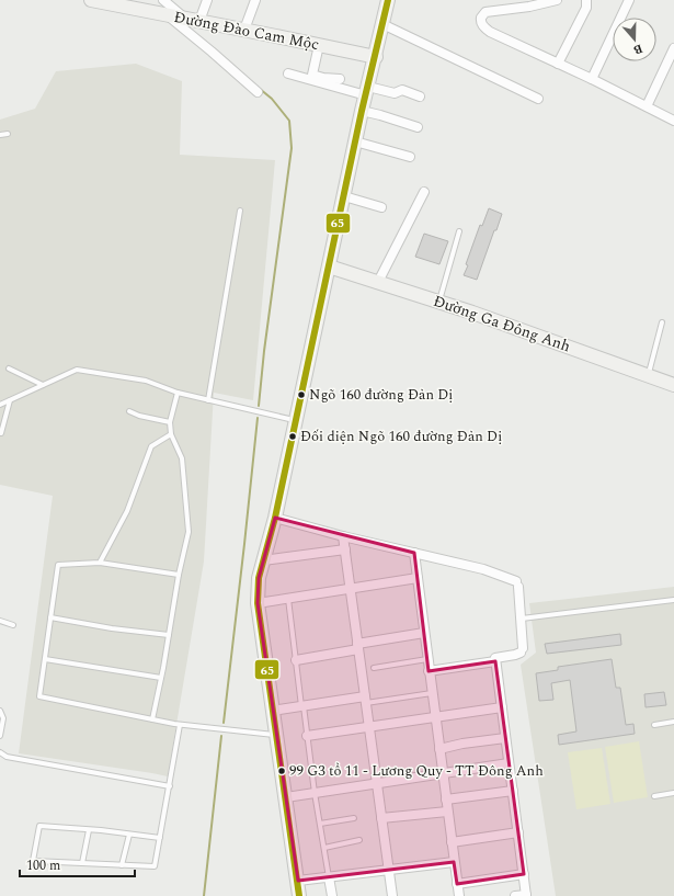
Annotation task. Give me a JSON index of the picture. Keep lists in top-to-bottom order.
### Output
{
  "streets": {
    "street": ["Đường Đào Cam Mộc", "Đường Ga Đông Anh"]
  },
  "places": ["Ngõ 160 đường Đản Dị", "Đối diện Ngõ 160 đường Đản Dị", "99 G3 tổ 11 - Lương Quy - TT Đông Anh"],
  "lines": ["transit line 65"],
  "scale_bar": "100 m",
  "north": "bottom"
}
